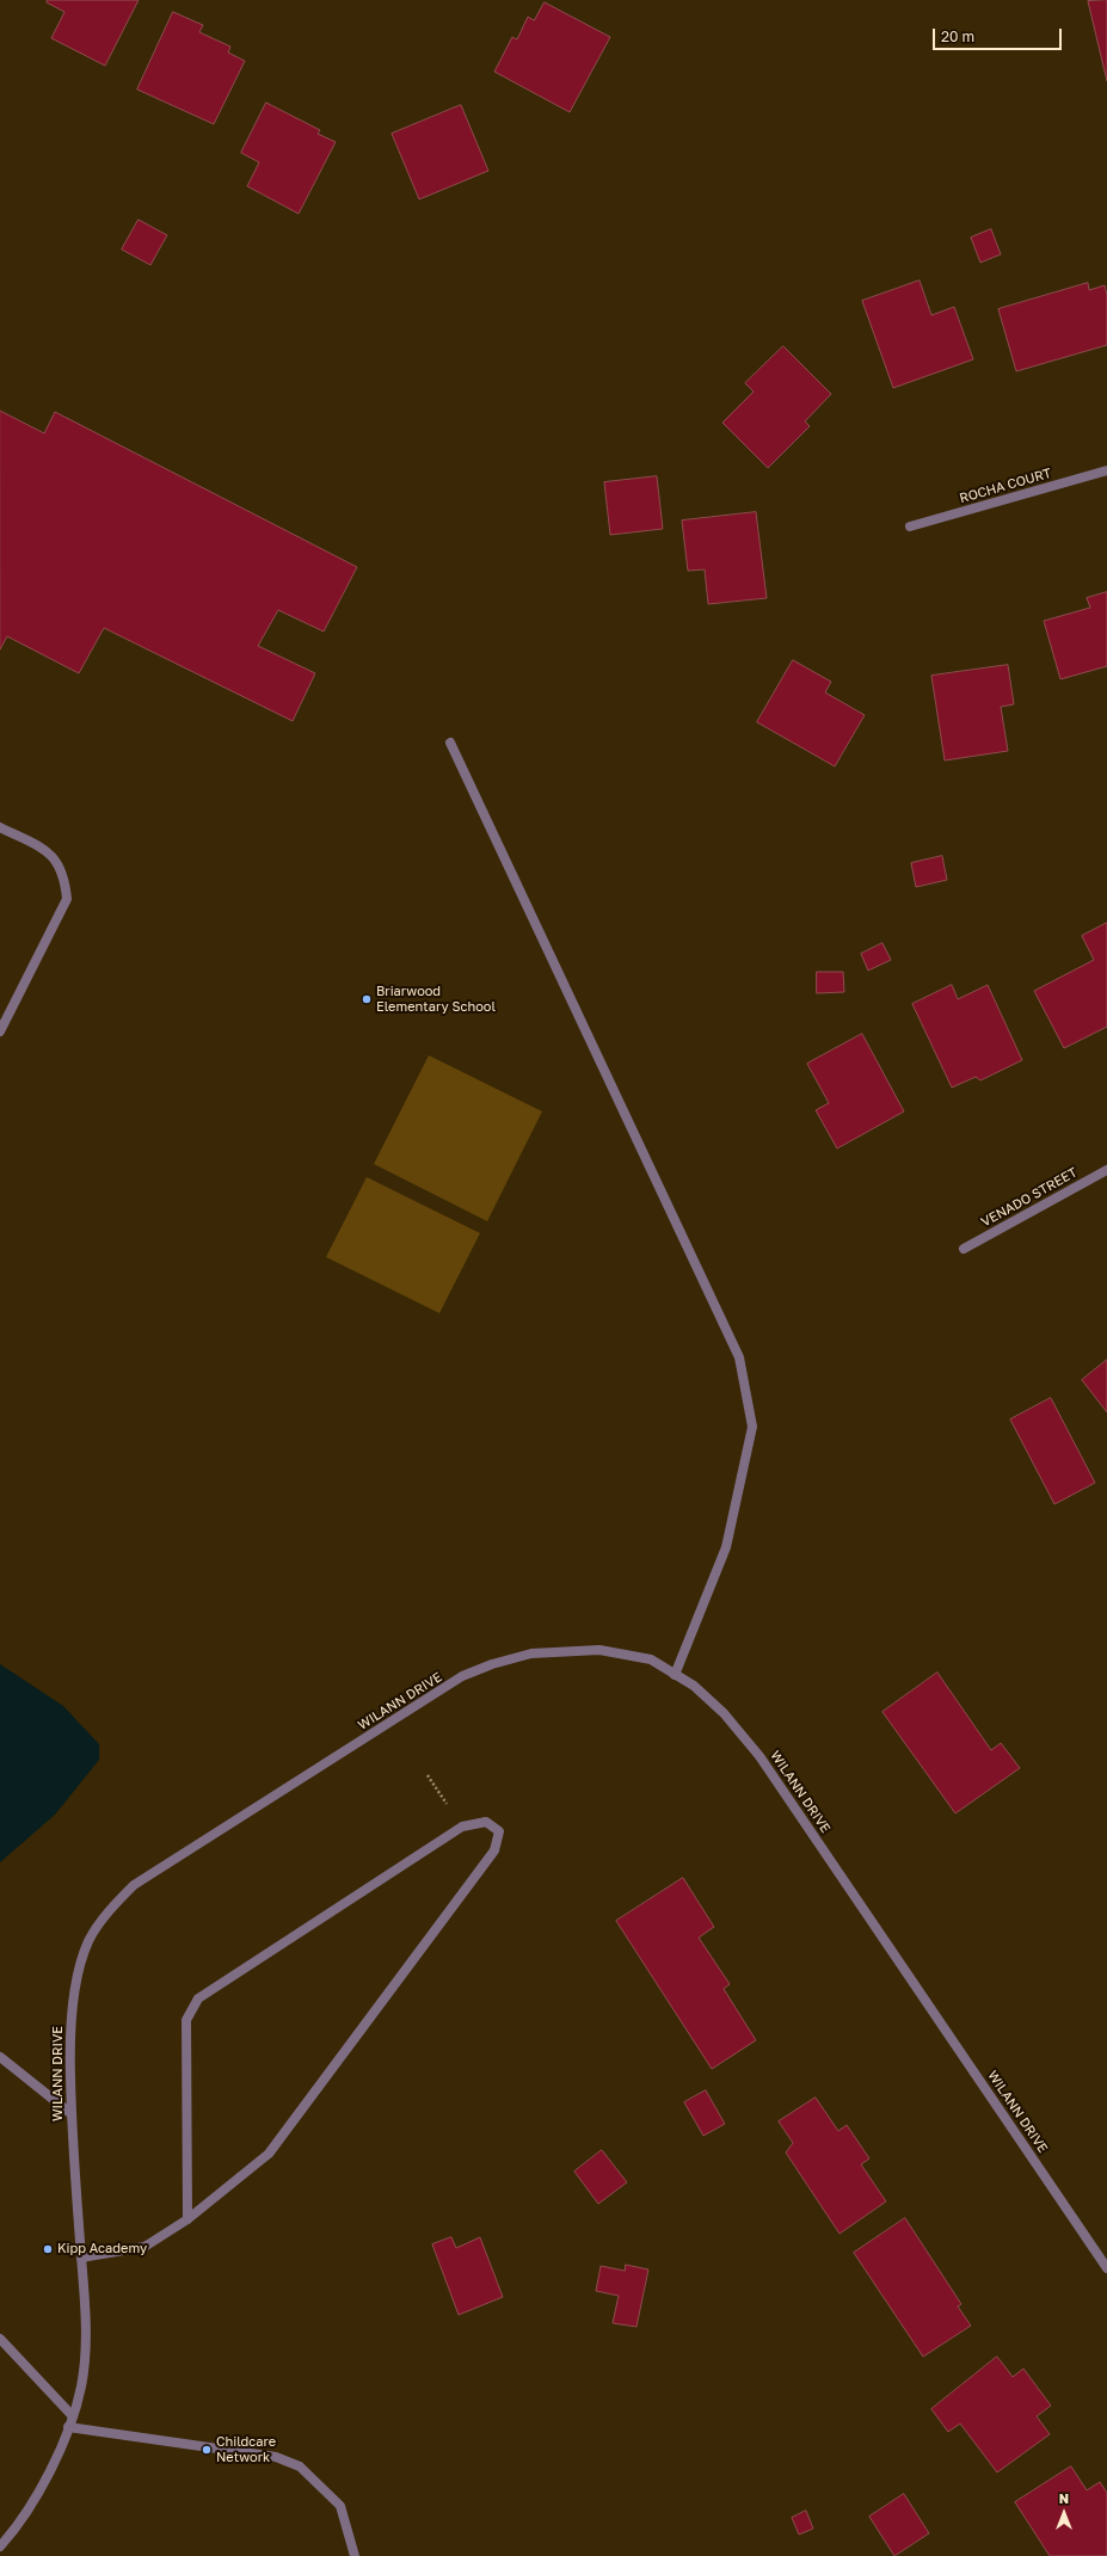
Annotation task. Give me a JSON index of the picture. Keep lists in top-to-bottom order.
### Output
{
  "streets": {
    "street": ["ROCHA COURT", "VENADO STREET", "WILANN DRIVE"]
  },
  "places": ["Briarwood Elementary School", "Kipp Academy", "Childcare Network"],
  "scale_bar": "20 m",
  "north": "top"
}
